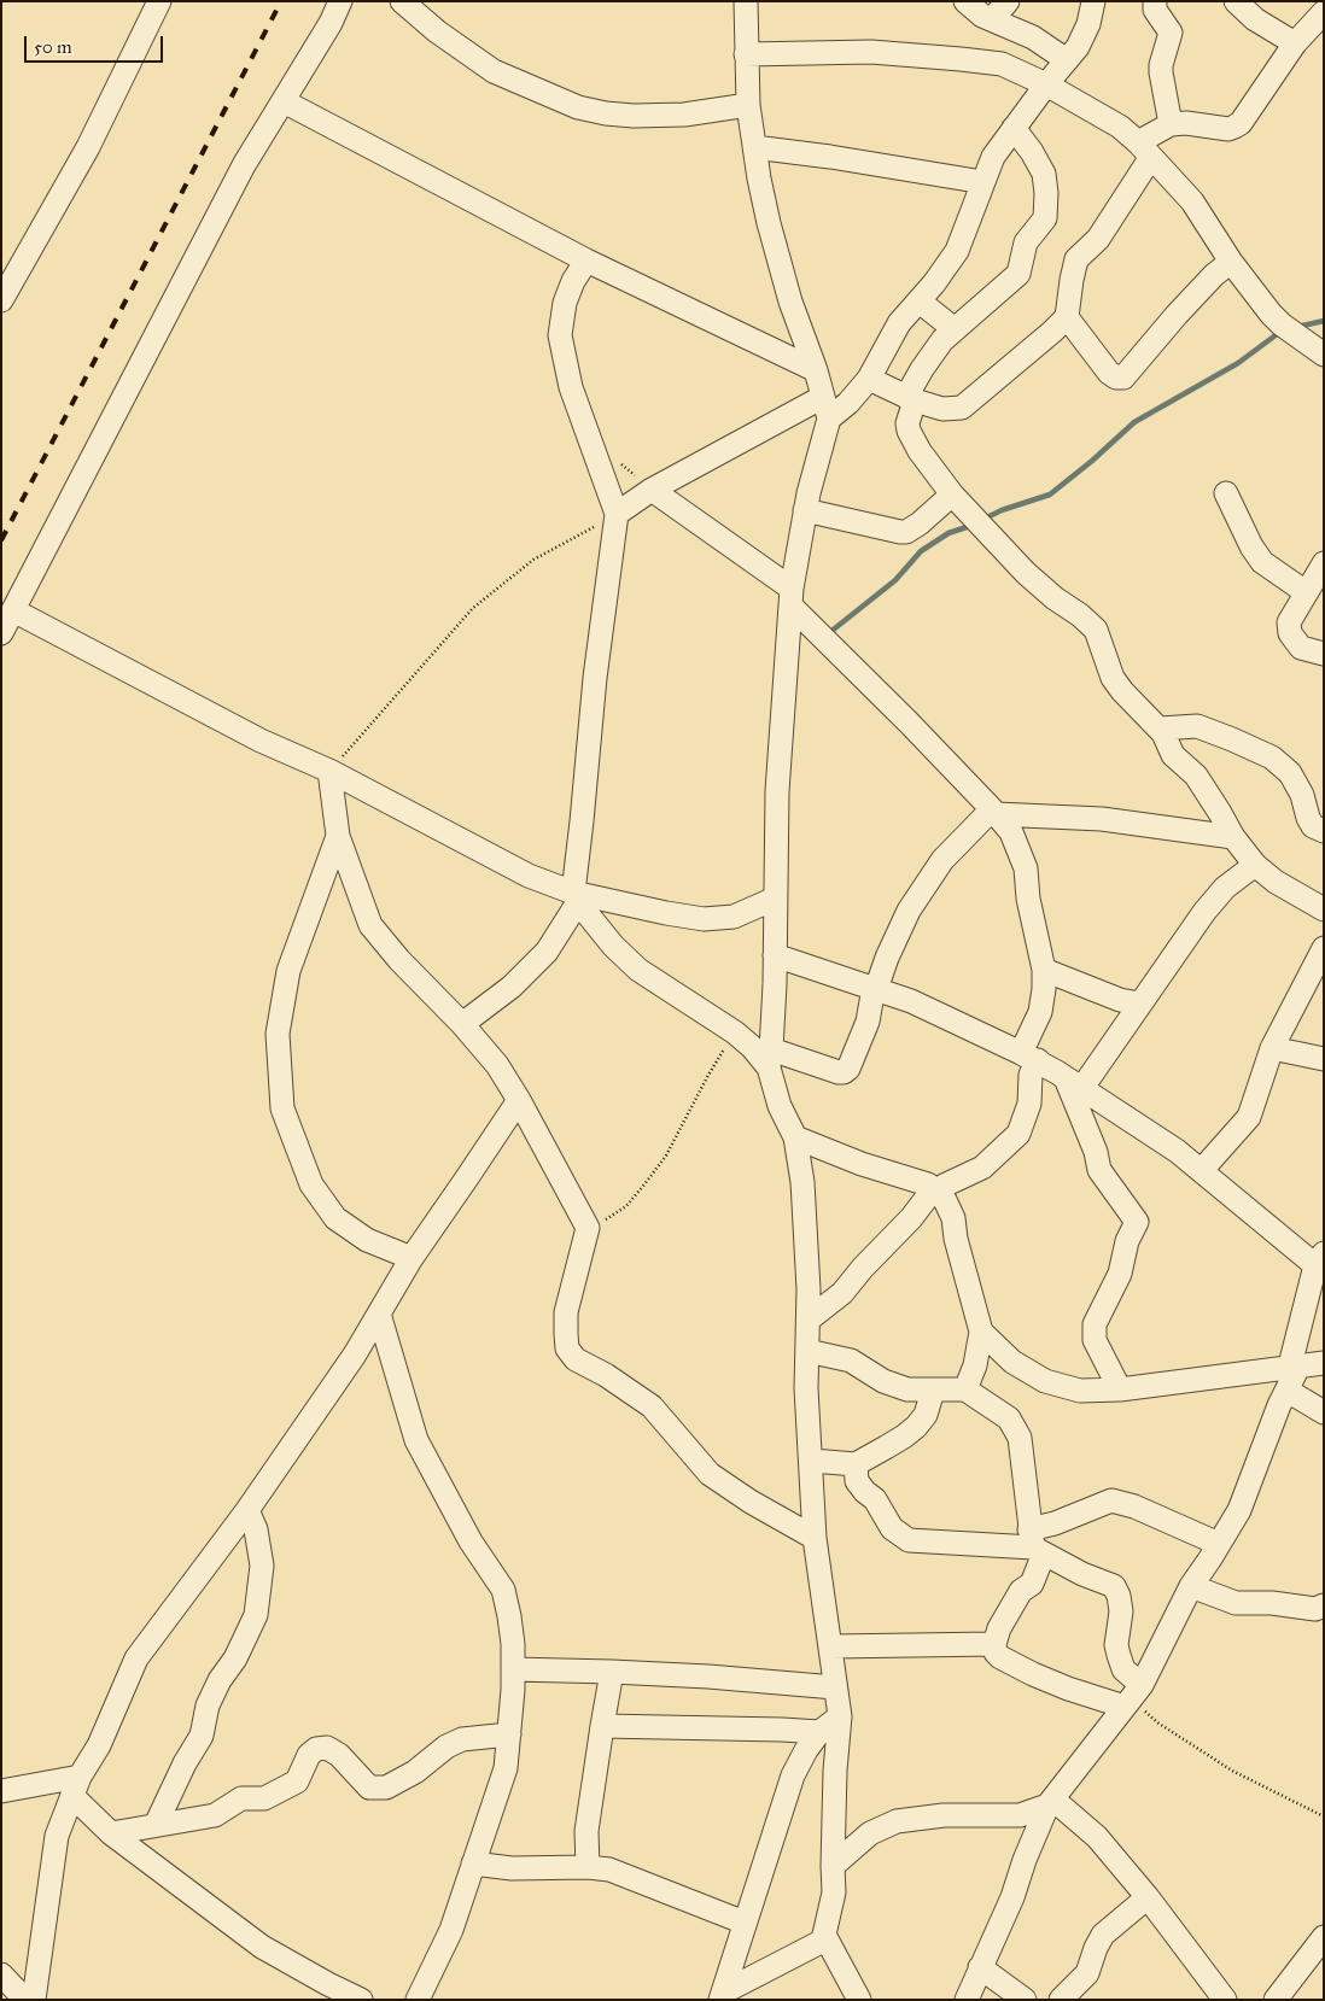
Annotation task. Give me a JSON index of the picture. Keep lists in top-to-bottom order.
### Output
{
  "scale_bar": "50 m"
}
